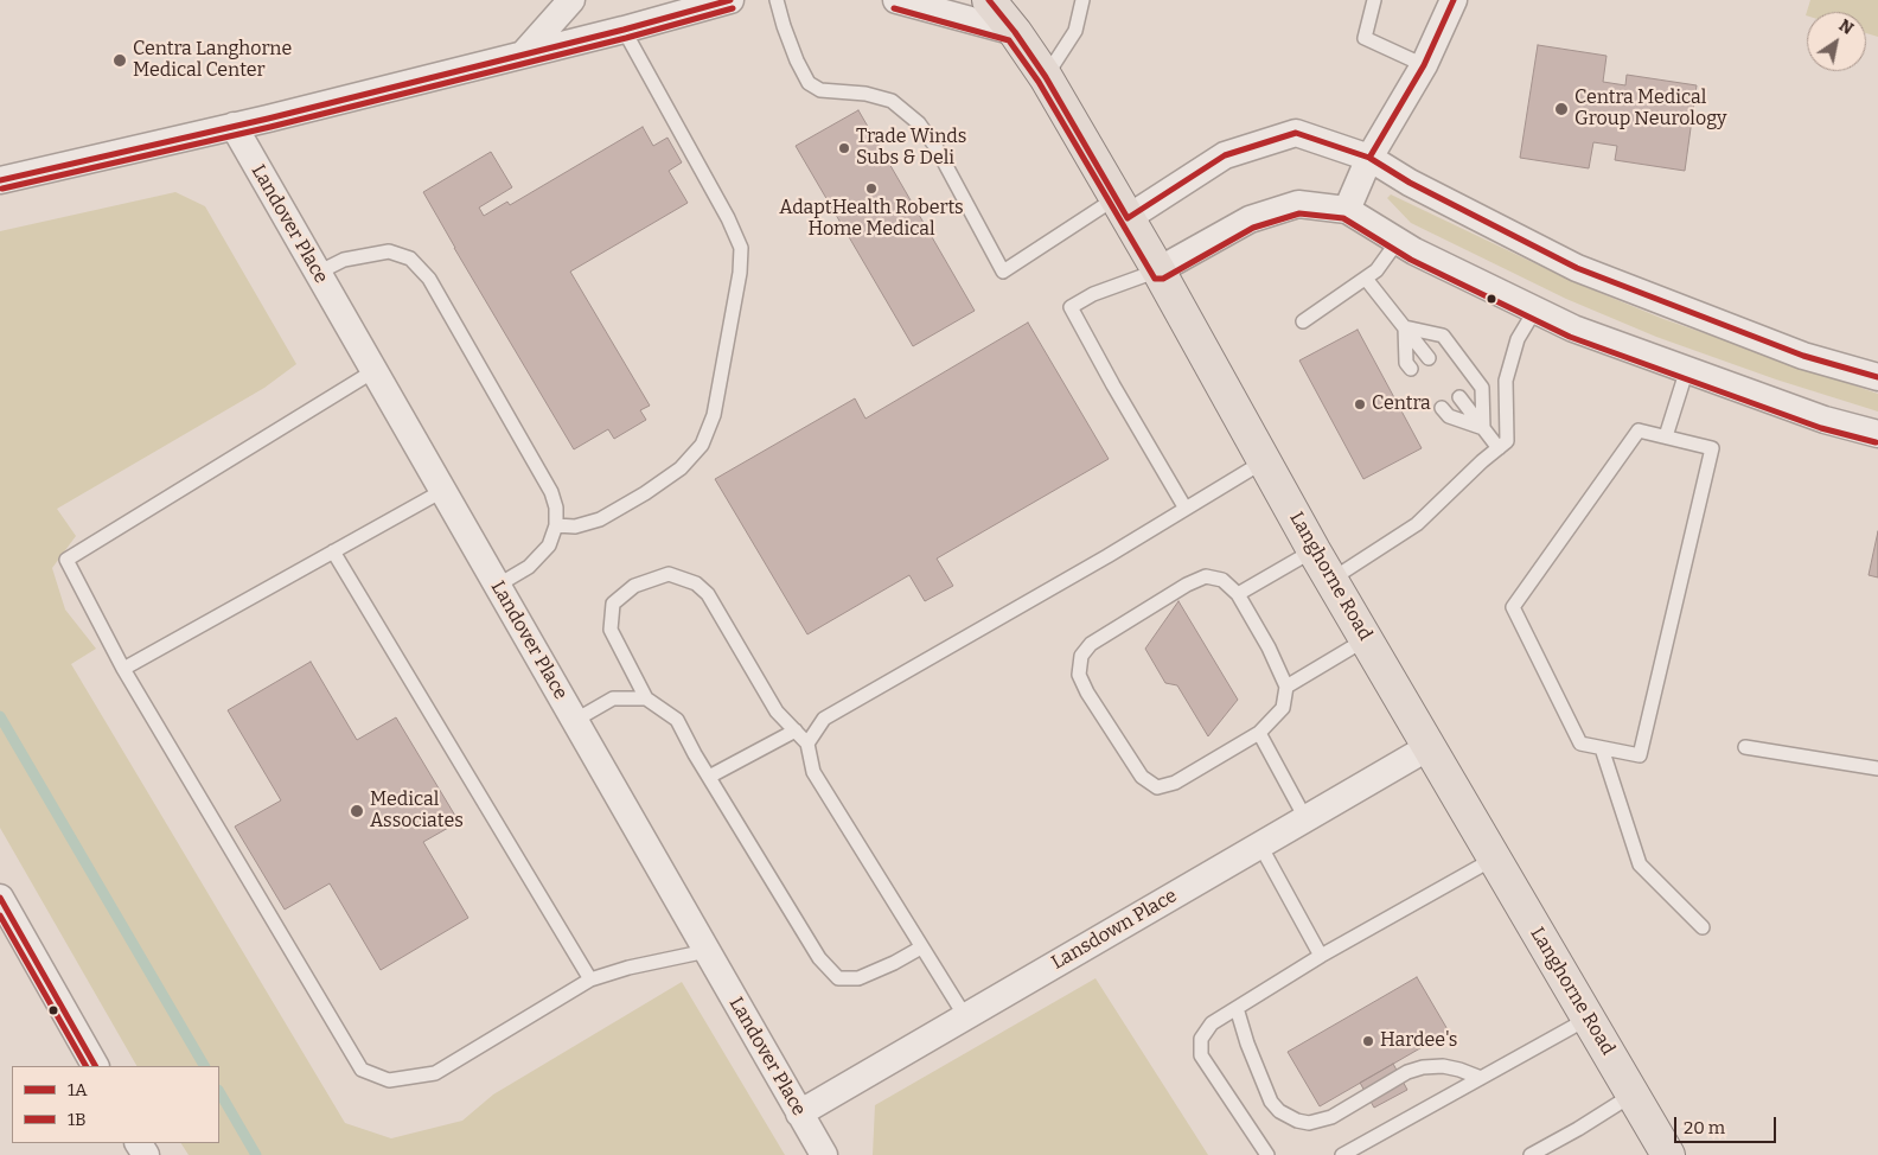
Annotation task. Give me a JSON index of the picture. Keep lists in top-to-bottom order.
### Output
{
  "streets": {
    "main road": ["Langhorne Road"],
    "street": ["Landover Place", "Lansdown Place"]
  },
  "crossings": [
    ["Landover Place", "Lansdown Place"],
    ["Langhorne Road", "Lansdown Place"]
  ],
  "places": [
    "Centra Langhorne Medical Center",
    "Centra Medical Group Neurology",
    "Trade Winds Subs & Deli",
    "AdaptHealth Roberts Home Medical",
    "Centra",
    "Medical Associates",
    "Hardee's"
  ],
  "lines": ["transit line 1A", "transit line 1B"],
  "legend": ["1A", "1B"],
  "scale_bar": "20 m",
  "north": "top right"
}
